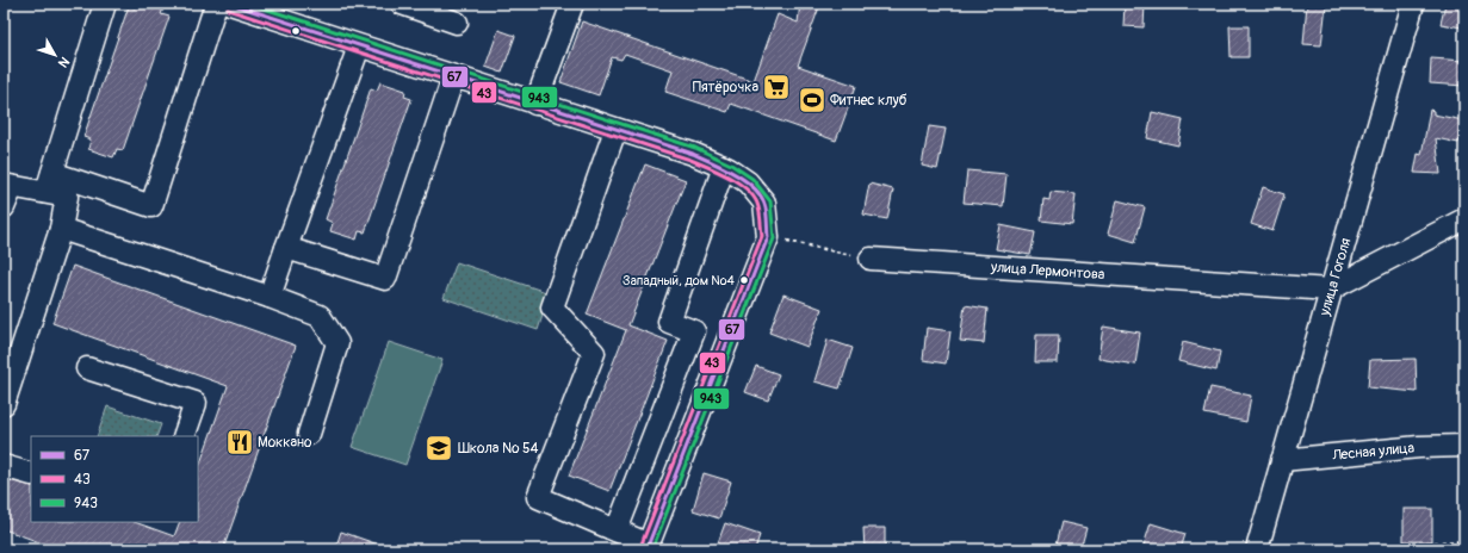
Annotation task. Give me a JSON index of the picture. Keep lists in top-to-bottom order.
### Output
{
  "streets": {
    "street": ["улица Лермонтова", "улица Гоголя", "Лесная улица"]
  },
  "crossings": [
    ["улица Лермонтова", "улица Гоголя"],
    ["улица Гоголя", "Лесная улица"]
  ],
  "places": {
    "supermarket": ["Пятёрочка"],
    "sports": ["Фитнес клуб"],
    "other": ["Западный, дом №4"],
    "restaurant": ["Моккано"],
    "school or university": ["Школа № 54"]
  },
  "lines": ["transit line 67", "transit line 943", "transit line 43"],
  "legend": ["67", "43", "943"],
  "north": "bottom right"
}
